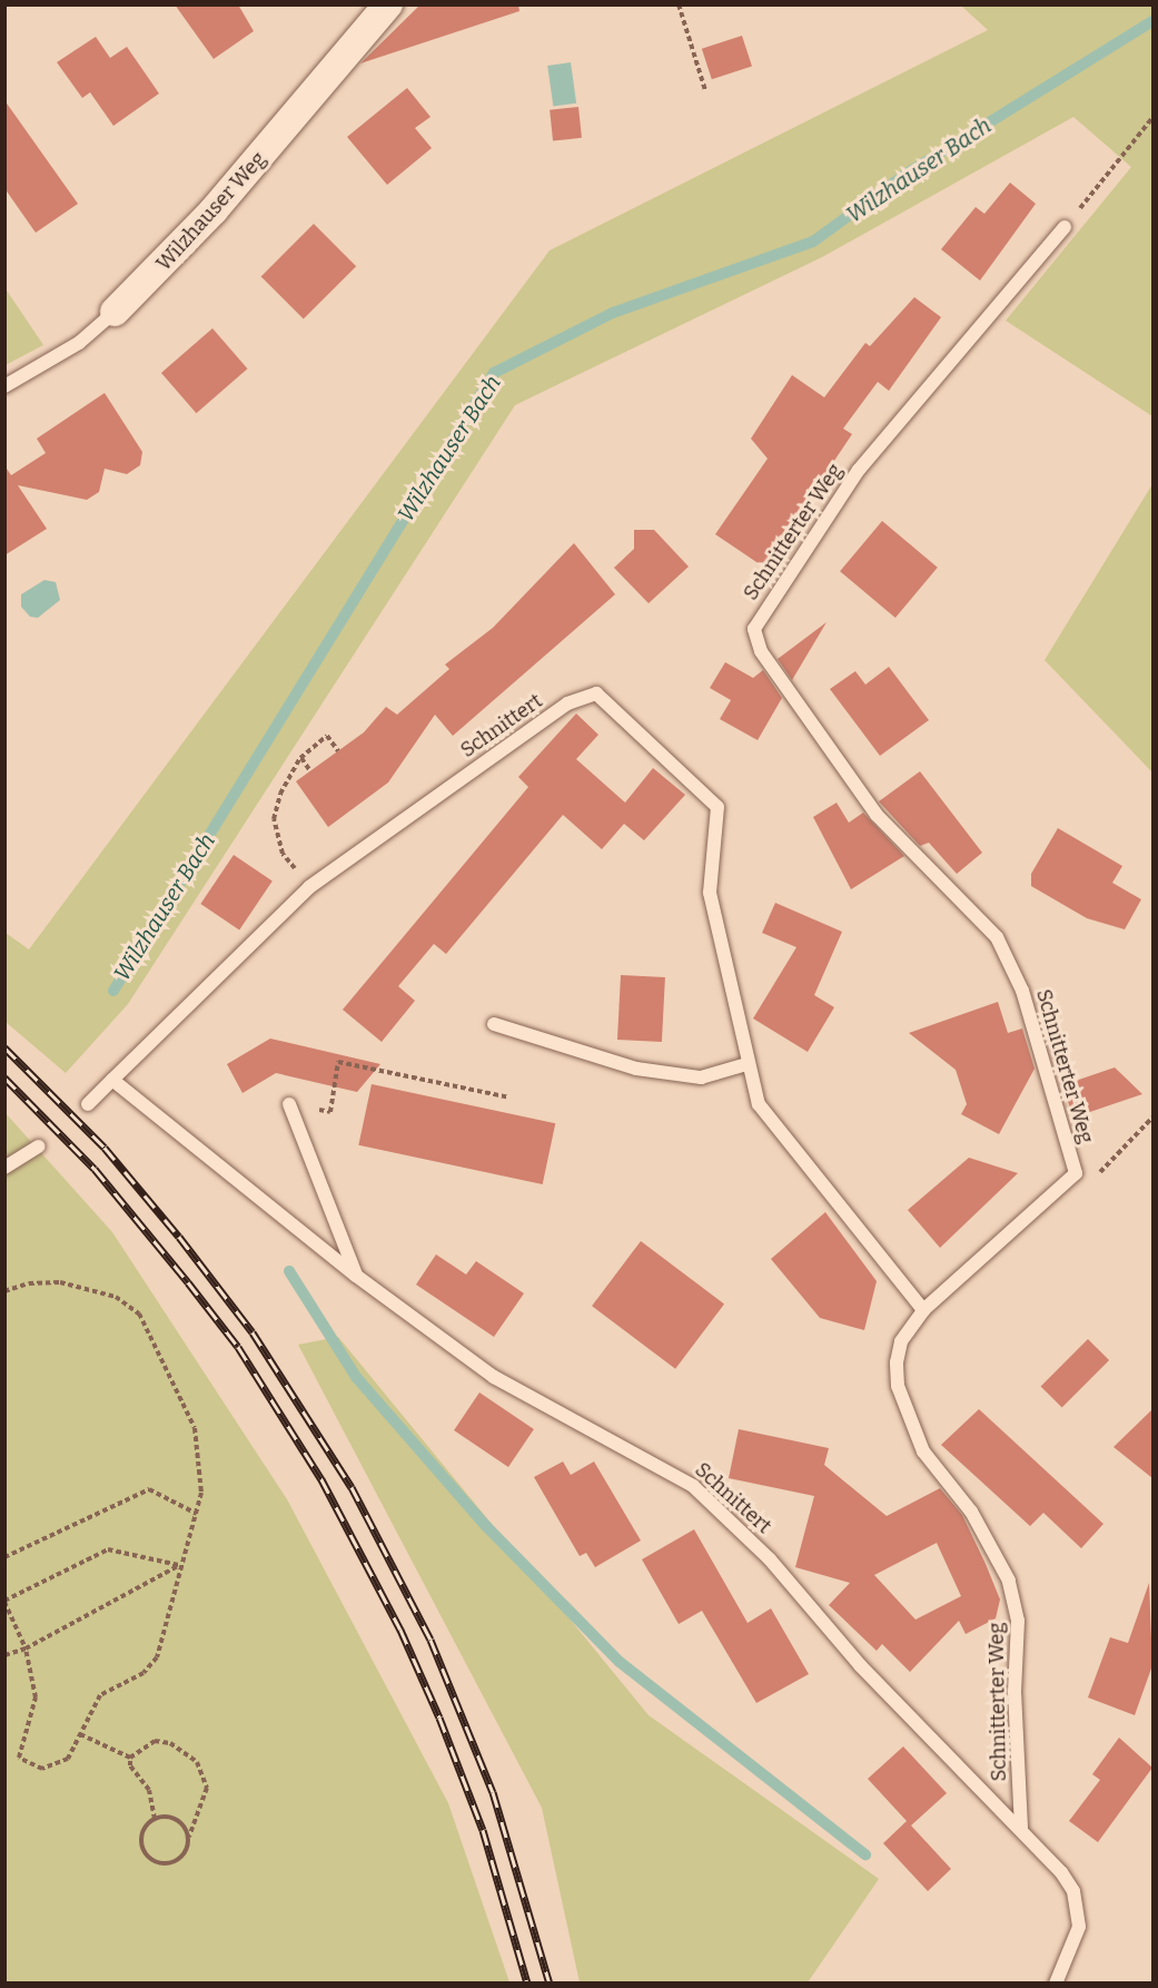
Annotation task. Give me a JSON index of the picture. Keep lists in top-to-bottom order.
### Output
{
  "streets": {
    "street": ["Wilzhauser Weg"],
    "lane": ["Schnitterter Weg", "Schnittert"]
  },
  "crossings": [
    ["Schnitterter Weg", "Schnittert"]
  ],
  "water": ["Wilzhauser Bach"]
}
